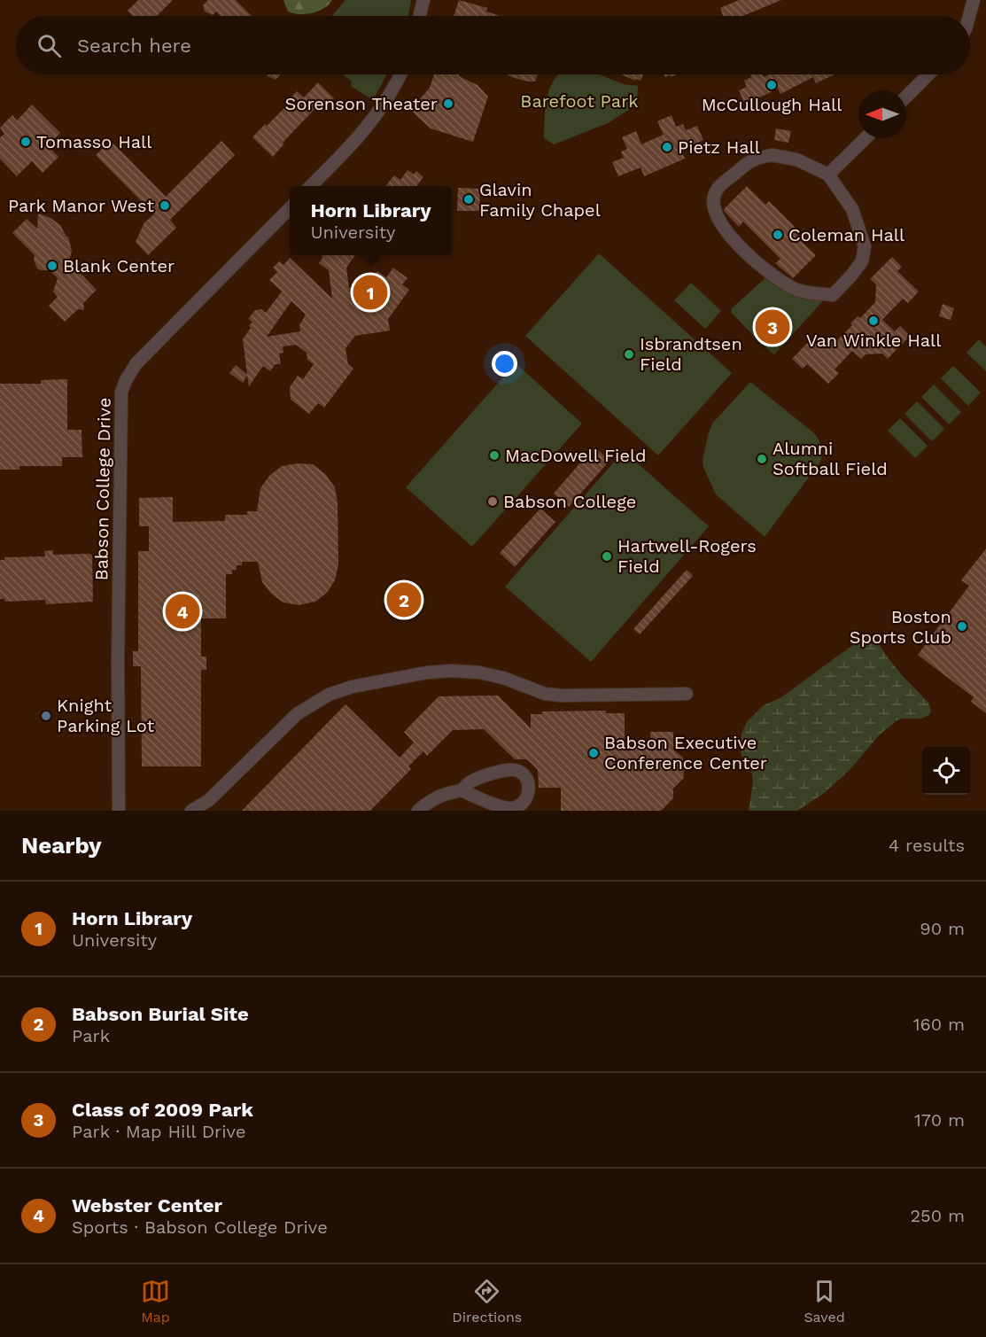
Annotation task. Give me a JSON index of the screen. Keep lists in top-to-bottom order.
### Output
{
  "streets": {
    "street": ["Babson College Drive"]
  },
  "parks": ["Barefoot Park"],
  "places": [
    "McCullough Hall",
    "Sorenson Theater",
    "Tomasso Hall",
    "Pietz Hall",
    "Glavin Family Chapel",
    "Park Manor West",
    "Coleman Hall",
    "Blank Center",
    "Van Winkle Hall",
    "Isbrandtsen Field",
    "MacDowell Field",
    "Alumni Softball Field",
    "Babson College",
    "Hartwell-Rogers Field",
    "Boston Sports Club",
    "Knight Parking Lot",
    "Babson Executive Conference Center"
  ],
  "north": "left",
  "page": {
    "search": "Search here",
    "popup": ["Horn Library", "University"],
    "pins": [
      "1",
      "3",
      "2",
      "4"
    ],
    "heading": ["Nearby", "4 results"],
    "list": [
      {
        "mark": "1",
        "name": "Horn Library",
        "note": "University",
        "value": "90 m"
      },
      {
        "mark": "2",
        "name": "Babson Burial Site",
        "note": "Park",
        "value": "160 m"
      },
      {
        "mark": "3",
        "name": "Class of 2009 Park",
        "note": "Park · Map Hill Drive",
        "value": "170 m"
      },
      {
        "mark": "4",
        "name": "Webster Center",
        "note": "Sports · Babson College Drive",
        "value": "250 m"
      }
    ],
    "nav": ["Map", "Directions", "Saved"]
  }
}
